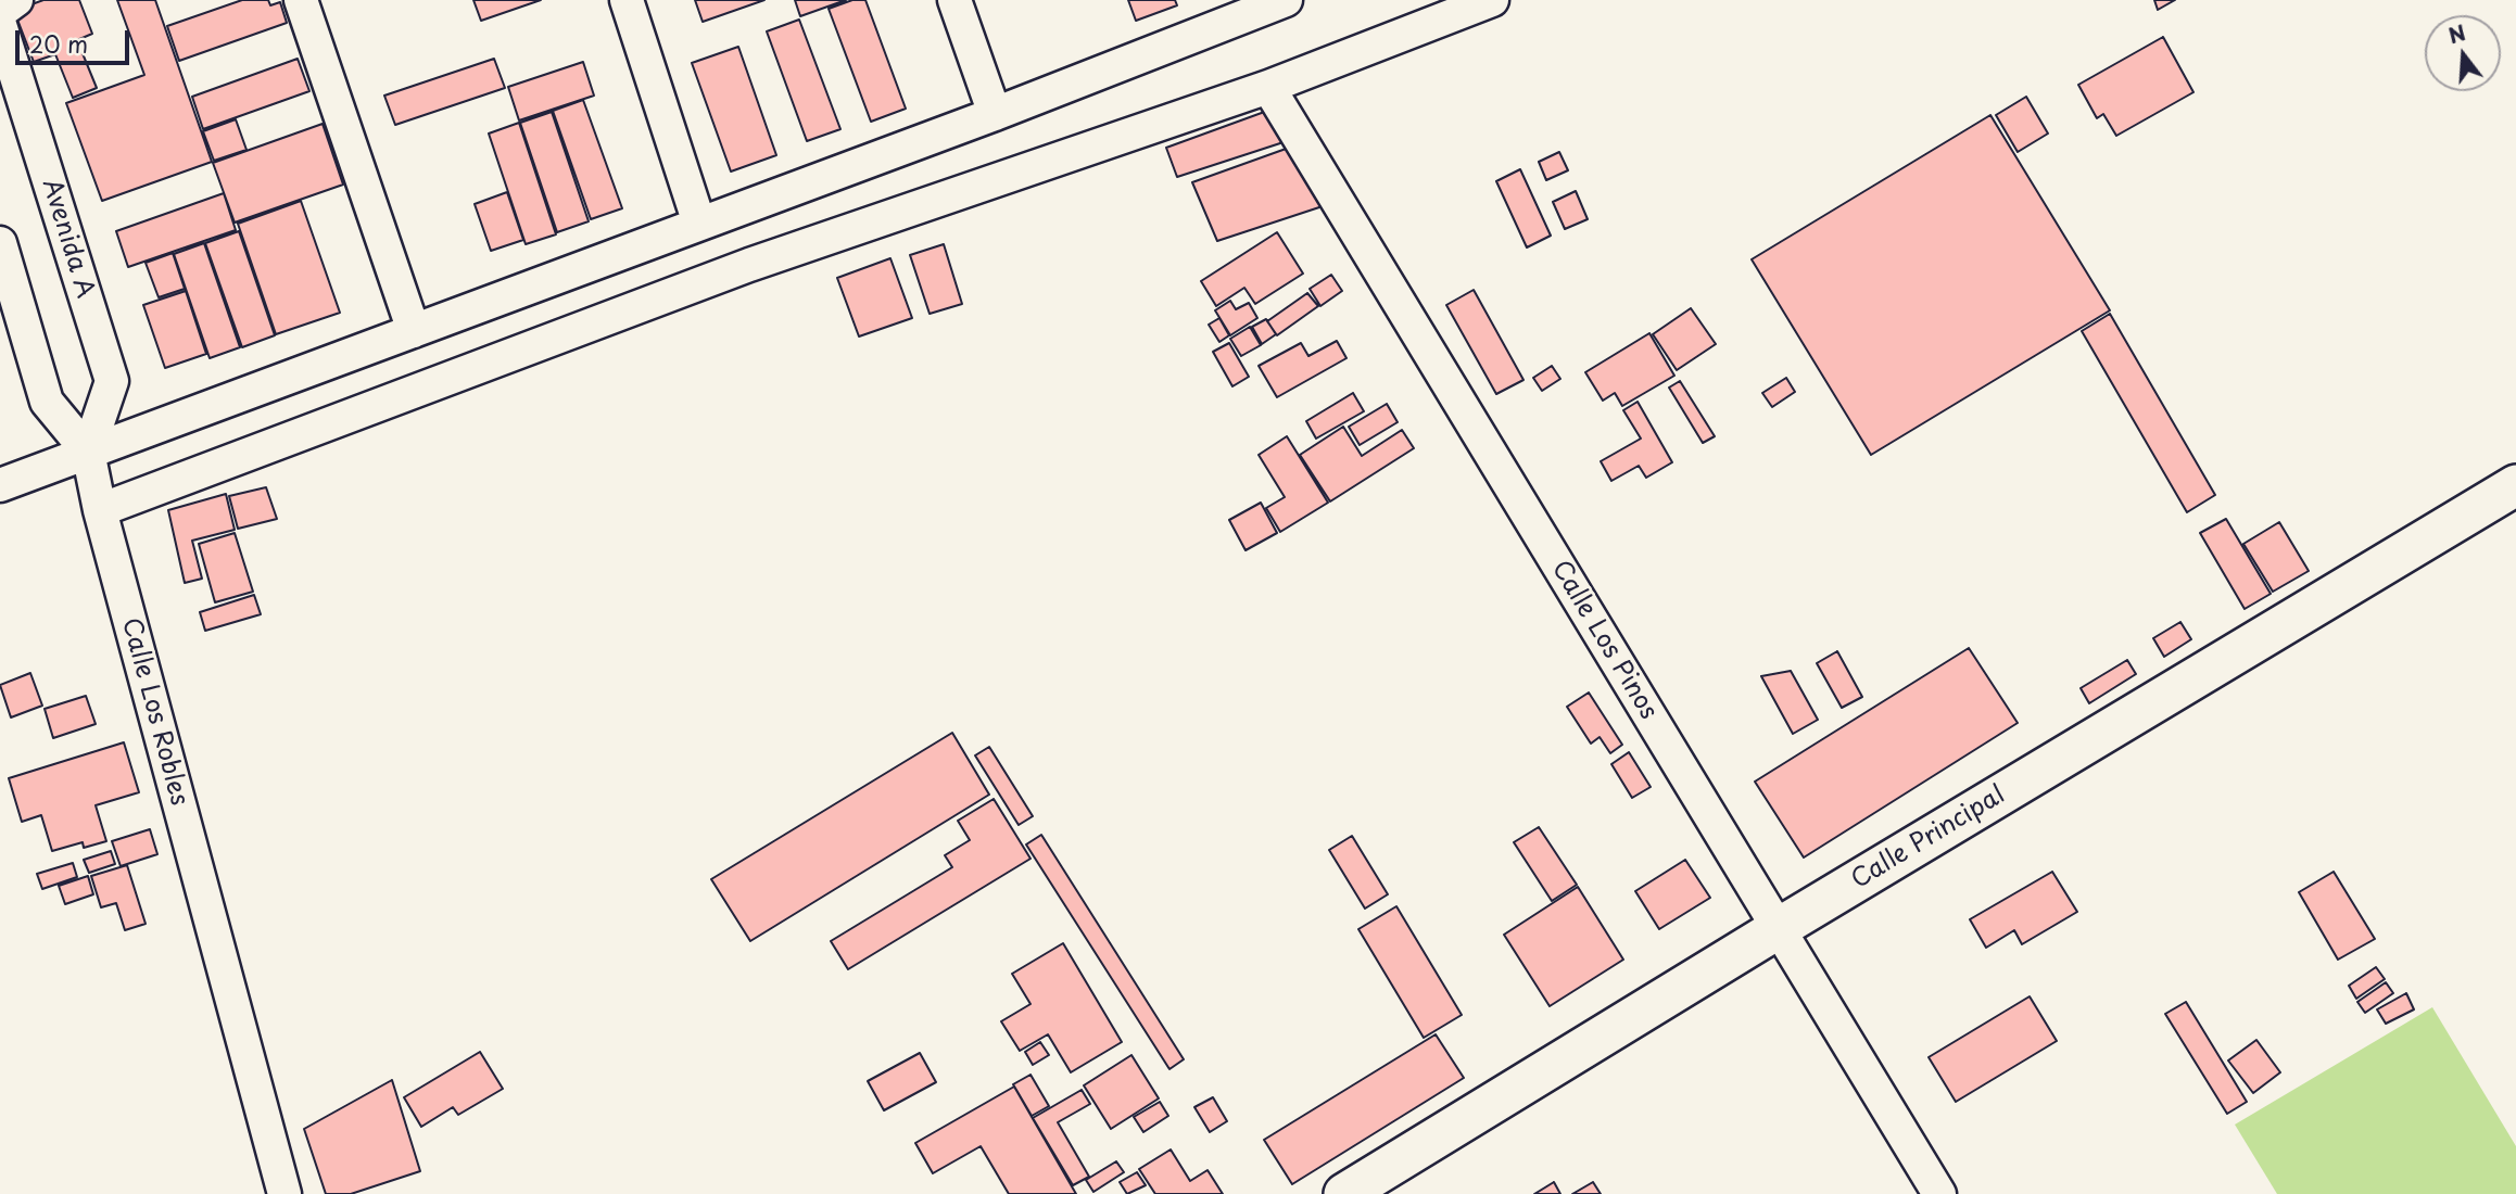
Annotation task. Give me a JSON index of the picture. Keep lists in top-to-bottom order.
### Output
{
  "streets": {
    "street": [
      "Avenida A",
      "Calle Los Pinos",
      "Calle Los Robles",
      "Calle Principal"
    ]
  },
  "crossings": [
    ["Avenida A", "Calle Los Robles"],
    ["Calle Los Pinos", "Calle Principal"]
  ],
  "scale_bar": "20 m",
  "north": "top"
}
